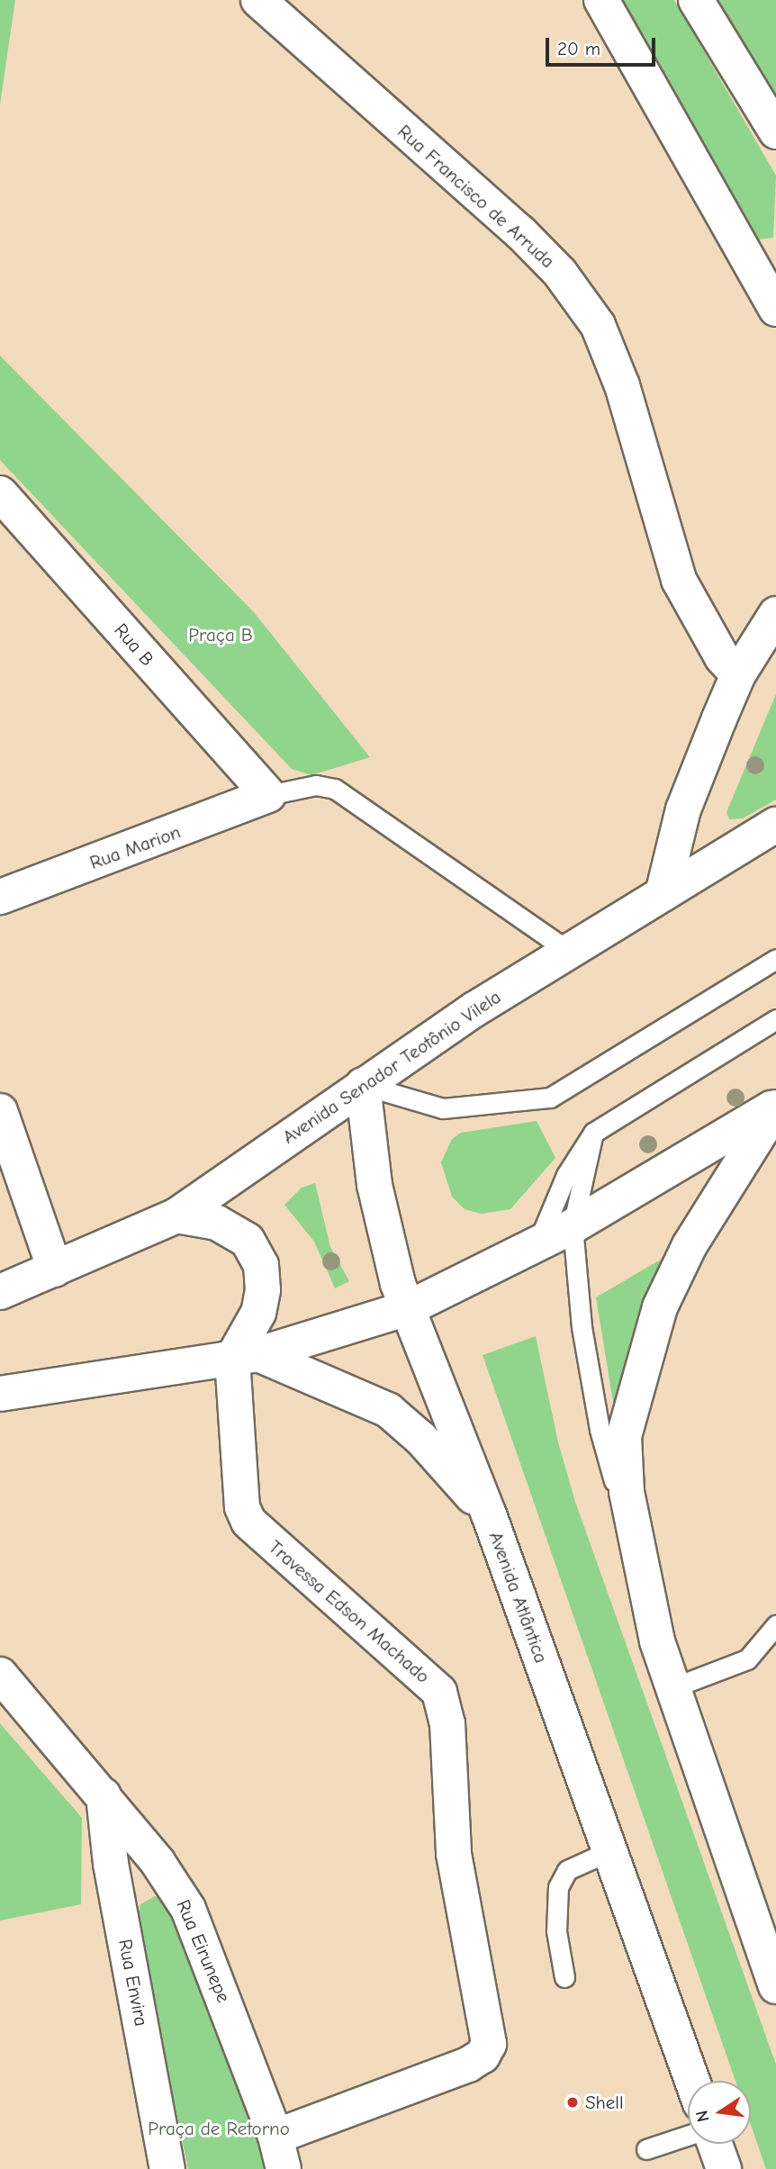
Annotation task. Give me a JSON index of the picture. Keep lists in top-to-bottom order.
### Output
{
  "streets": {
    "street": [
      "Rua Francisco de Arruda",
      "Rua B",
      "Rua Marion",
      "Avenida Senador Teotônio Vilela",
      "Avenida Atlântica",
      "Travessa Edson Machado",
      "Rua Eirunepe",
      "Rua Envira"
    ]
  },
  "crossings": [
    ["Rua B", "Rua Marion"],
    ["Avenida Senador Teotônio Vilela", "Avenida Atlântica"],
    ["Travessa Edson Machado", "Rua Eirunepe"],
    ["Rua Eirunepe", "Rua Envira"]
  ],
  "parks": ["Praça B", "Praça de Retorno"],
  "places": ["Shell"],
  "scale_bar": "20 m",
  "north": "left"
}
